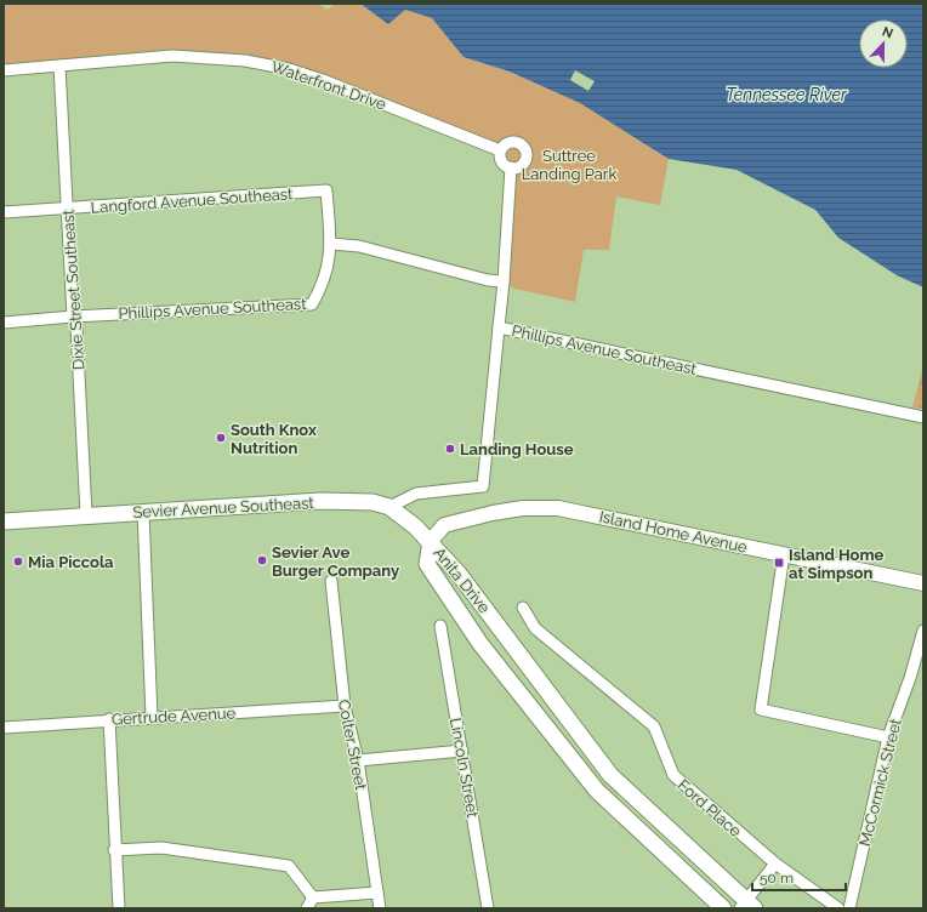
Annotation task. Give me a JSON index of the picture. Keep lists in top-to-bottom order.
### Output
{
  "streets": {
    "main road": ["Sevier Avenue Southeast", "Anita Drive"],
    "street": [
      "Waterfront Drive",
      "Langford Avenue Southeast",
      "Dixie Street Southeast",
      "Phillips Avenue Southeast",
      "Island Home Avenue",
      "Gertrude Avenue",
      "Colter Street",
      "Lincoln Street",
      "McCormick Street",
      "Ford Place"
    ]
  },
  "crossings": [
    ["Waterfront Drive", "Dixie Street Southeast"],
    ["Langford Avenue Southeast", "Dixie Street Southeast"],
    ["Langford Avenue Southeast", "Phillips Avenue Southeast"],
    ["Dixie Street Southeast", "Phillips Avenue Southeast"],
    ["Dixie Street Southeast", "Sevier Avenue Southeast"],
    ["Sevier Avenue Southeast", "Island Home Avenue"],
    ["Sevier Avenue Southeast", "Anita Drive"],
    ["Island Home Avenue", "Anita Drive"],
    ["Gertrude Avenue", "Colter Street"]
  ],
  "water": ["Tennessee River"],
  "parks": ["Suttree Landing Park"],
  "places": {
    "other": [
      "South Knox Nutrition",
      "Landing House",
      "Sevier Ave Burger Company",
      "Mia Piccola"
    ],
    "transit": ["Island Home at Simpson"]
  },
  "scale_bar": "50 m",
  "north": "top"
}
